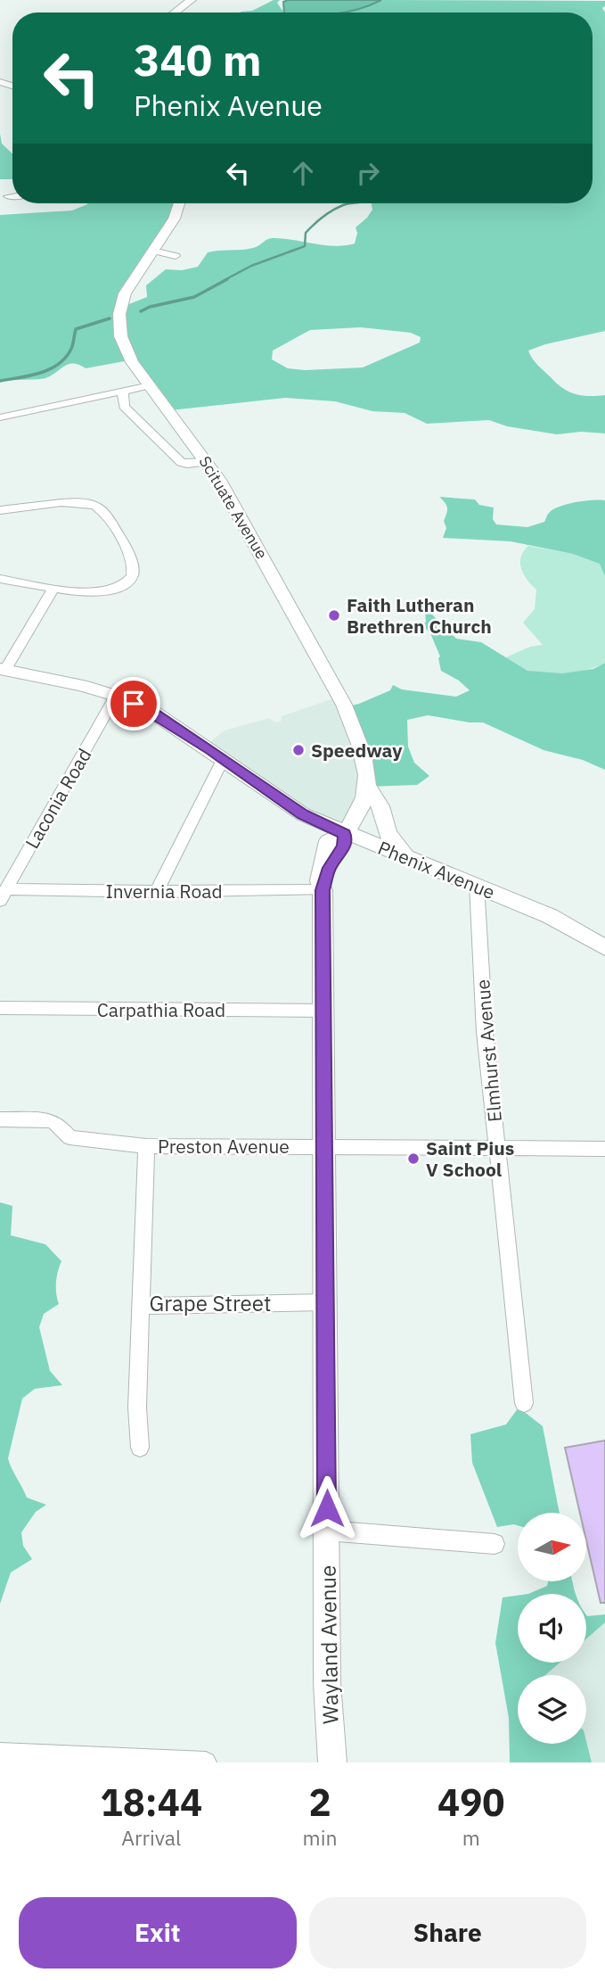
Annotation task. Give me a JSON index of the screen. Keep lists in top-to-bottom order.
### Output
{
  "streets": {
    "main road": ["Scituate Avenue", "Phenix Avenue", "Wayland Avenue"],
    "street": [
      "Laconia Road",
      "Invernia Road",
      "Carpathia Road",
      "Elmhurst Avenue",
      "Preston Avenue",
      "Grape Street"
    ]
  },
  "crossings": [
    ["Scituate Avenue", "Phenix Avenue"],
    ["Scituate Avenue", "Wayland Avenue"],
    ["Laconia Road", "Phenix Avenue"],
    ["Laconia Road", "Invernia Road"],
    ["Phenix Avenue", "Elmhurst Avenue"],
    ["Phenix Avenue", "Wayland Avenue"],
    ["Invernia Road", "Wayland Avenue"],
    ["Carpathia Road", "Wayland Avenue"],
    ["Elmhurst Avenue", "Preston Avenue"],
    ["Preston Avenue", "Grape Street"],
    ["Preston Avenue", "Wayland Avenue"],
    ["Grape Street", "Wayland Avenue"]
  ],
  "places": ["Faith Lutheran Brethren Church", "Speedway", "Saint Pius V School"],
  "north": "right",
  "page": {
    "turn": ["340 m", "Phenix Avenue"],
    "eta": [
      "18:44",
      "Arrival",
      "2",
      "min",
      "490",
      "m"
    ],
    "buttons": ["Exit", "Share"]
  }
}
